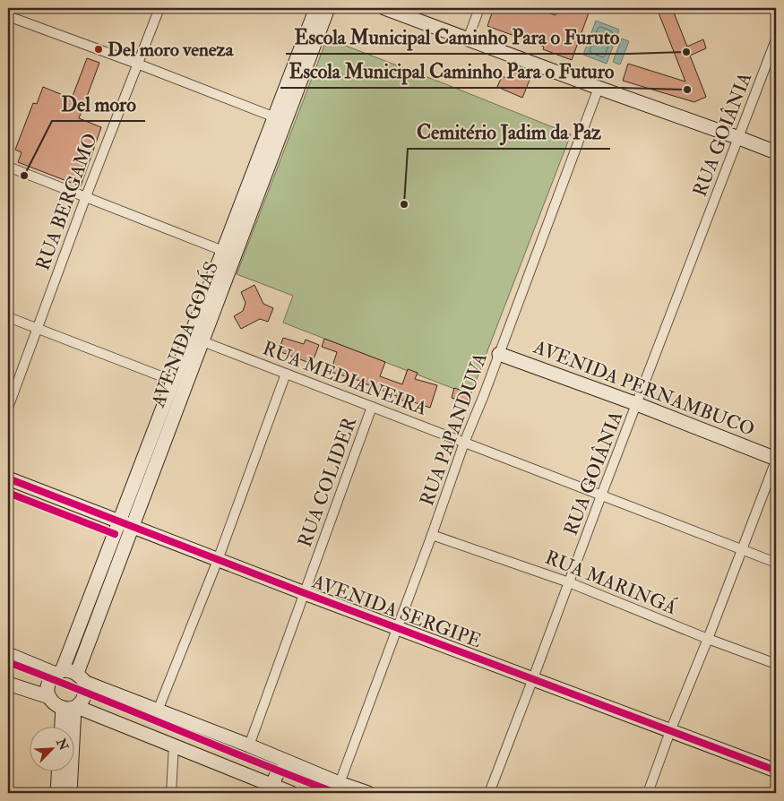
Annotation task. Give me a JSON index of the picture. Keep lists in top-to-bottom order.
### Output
{
  "streets": {
    "main road": ["AVENIDA GOIÁS", "AVENIDA PERNAMBUCO", "AVENIDA SERGIPE"],
    "street": [
      "RUA GOIÂNIA",
      "RUA BERGAMO",
      "RUA MEDIANEIRA",
      "RUA PAPANDUVA",
      "RUA COLIDER",
      "RUA MARINGÁ"
    ]
  },
  "crossings": [
    ["RUA GOIÂNIA", "RUA MEDIANEIRA"],
    ["RUA GOIÂNIA", "AVENIDA PERNAMBUCO"],
    ["RUA GOIÂNIA", "RUA MARINGÁ"],
    ["RUA GOIÂNIA", "AVENIDA SERGIPE"],
    ["AVENIDA GOIÁS", "RUA MEDIANEIRA"],
    ["AVENIDA GOIÁS", "AVENIDA SERGIPE"],
    ["RUA MEDIANEIRA", "RUA PAPANDUVA"],
    ["RUA MEDIANEIRA", "RUA COLIDER"],
    ["AVENIDA PERNAMBUCO", "RUA PAPANDUVA"],
    ["RUA PAPANDUVA", "RUA MARINGÁ"],
    ["RUA PAPANDUVA", "AVENIDA SERGIPE"],
    ["RUA COLIDER", "AVENIDA SERGIPE"]
  ],
  "places": [
    "Del moro veneza",
    "Escola Municipal Caminho Para o Furuto",
    "Escola Municipal Caminho Para o Futuro",
    "Del moro",
    "Cemitério Jadim da Paz"
  ],
  "north": "top right"
}
